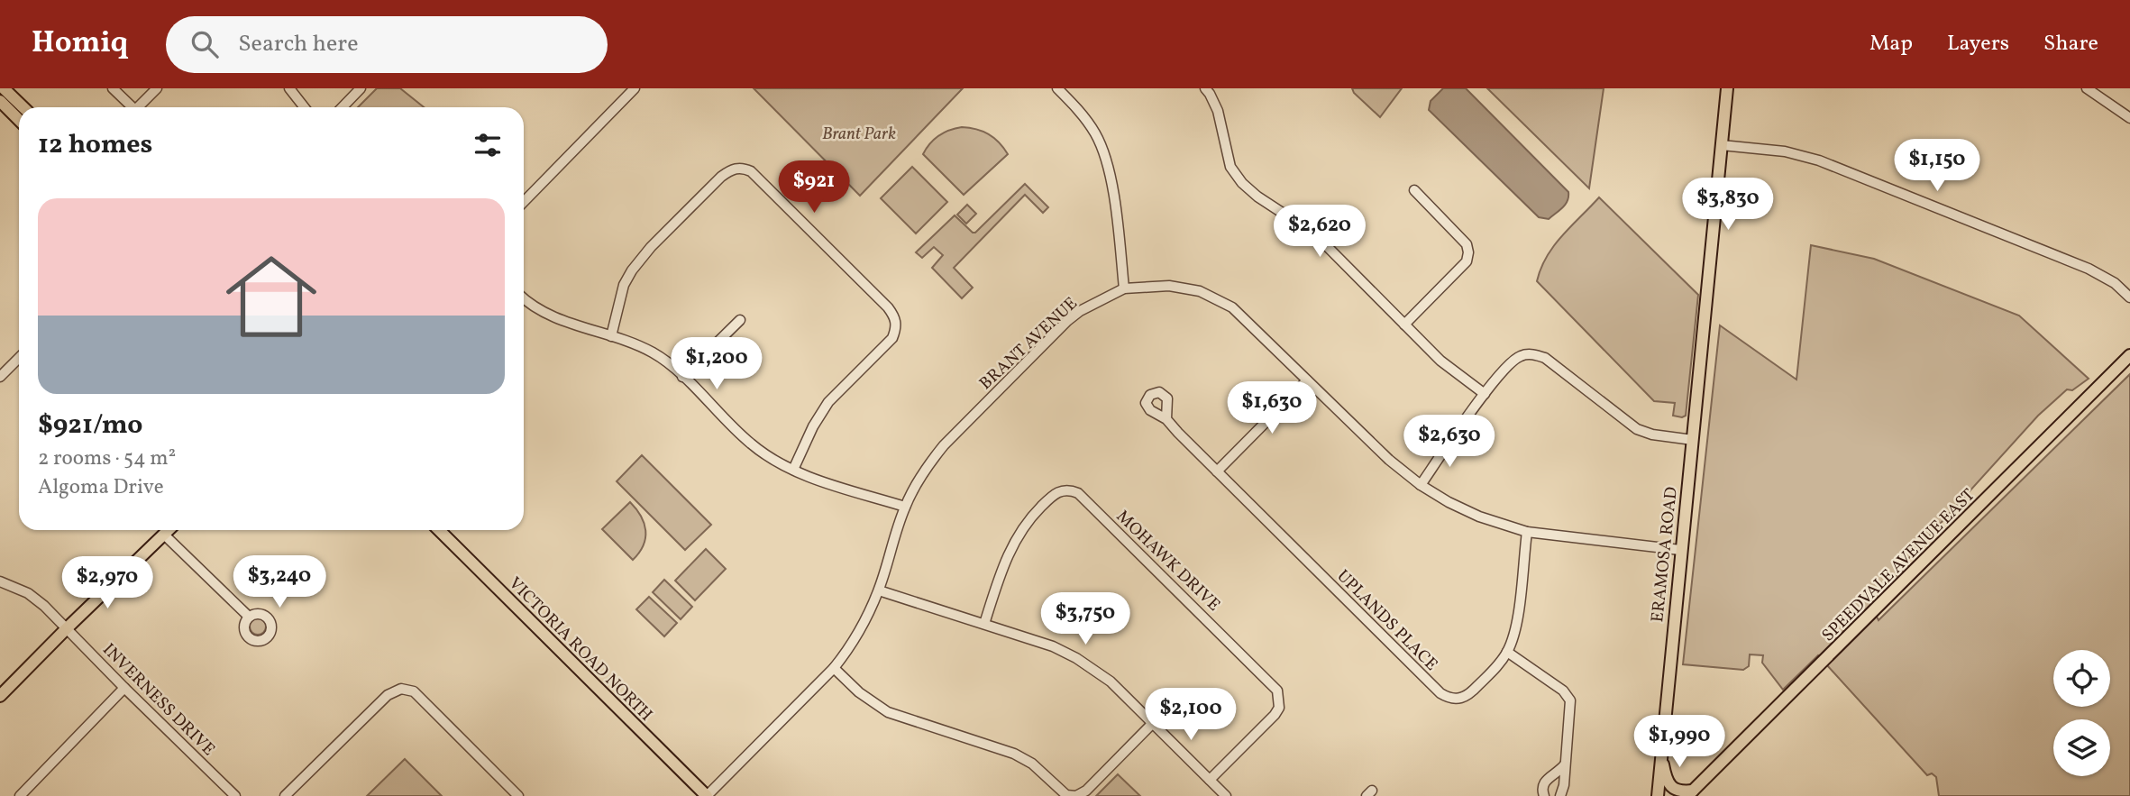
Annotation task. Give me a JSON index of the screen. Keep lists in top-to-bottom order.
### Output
{
  "streets": {
    "main road": ["ERAMOSA ROAD", "SPEEDVALE AVENUE EAST", "VICTORIA ROAD NORTH"],
    "street": [
      "BRANT AVENUE",
      "MOHAWK DRIVE",
      "UPLANDS PLACE",
      "INVERNESS DRIVE"
    ]
  },
  "crossings": [
    ["BRANT AVENUE", "ERAMOSA ROAD"],
    ["BRANT AVENUE", "UPLANDS PLACE"],
    ["BRANT AVENUE", "VICTORIA ROAD NORTH"]
  ],
  "parks": ["Brant Park"],
  "page": {
    "header": "Homiq",
    "search": "Search here",
    "nav": ["Map", "Layers", "Share"],
    "heading": "12 homes",
    "price": [
      "$1,150",
      "$921",
      "$3,830",
      "$2,620",
      "$1,200",
      "$1,630",
      "$2,630",
      "$3,240",
      "$2,970",
      "$3,750",
      "$2,100",
      "$1,990"
    ],
    "list": [
      {
        "name": "$921/mo",
        "note": "2 rooms · 54 m² · Algoma Drive"
      }
    ]
  }
}
